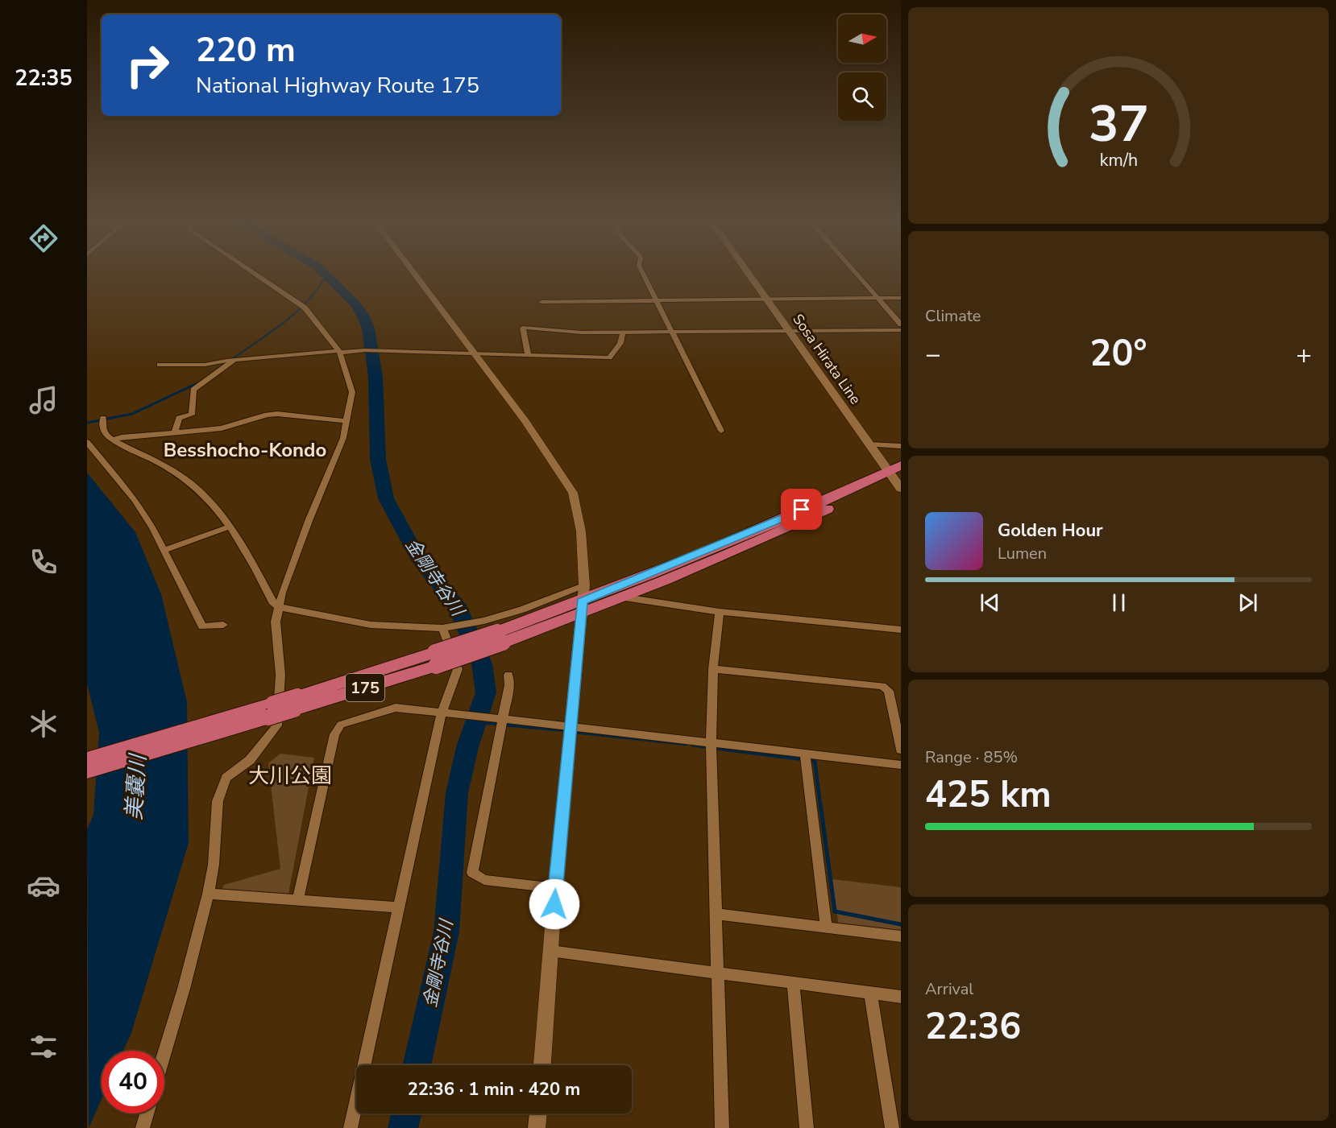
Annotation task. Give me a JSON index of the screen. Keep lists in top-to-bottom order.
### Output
{
  "streets": {
    "highway": ["175"],
    "main road": ["Sosa Hirata Line"]
  },
  "crossings": [
    ["Sosa Hirata Line", "175"]
  ],
  "districts": ["Besshocho-Kondo"],
  "water": ["金剛寺谷川", "美嚢川"],
  "parks": ["大川公園"],
  "north": "right",
  "page": {
    "tabs": "22:35",
    "turn": ["220 m", "National Highway Route 175"],
    "tile": [
      "Climate",
      ["Range · 85%", "425 km"],
      ["Arrival", "22:36"]
    ],
    "heat": ["−", "20°", "+"],
    "song": ["Golden Hour", "Lumen"],
    "limit": "40",
    "trip": "22:36 · 1 min · 420 m",
    "gauge": ["37", "km/h"]
  }
}
